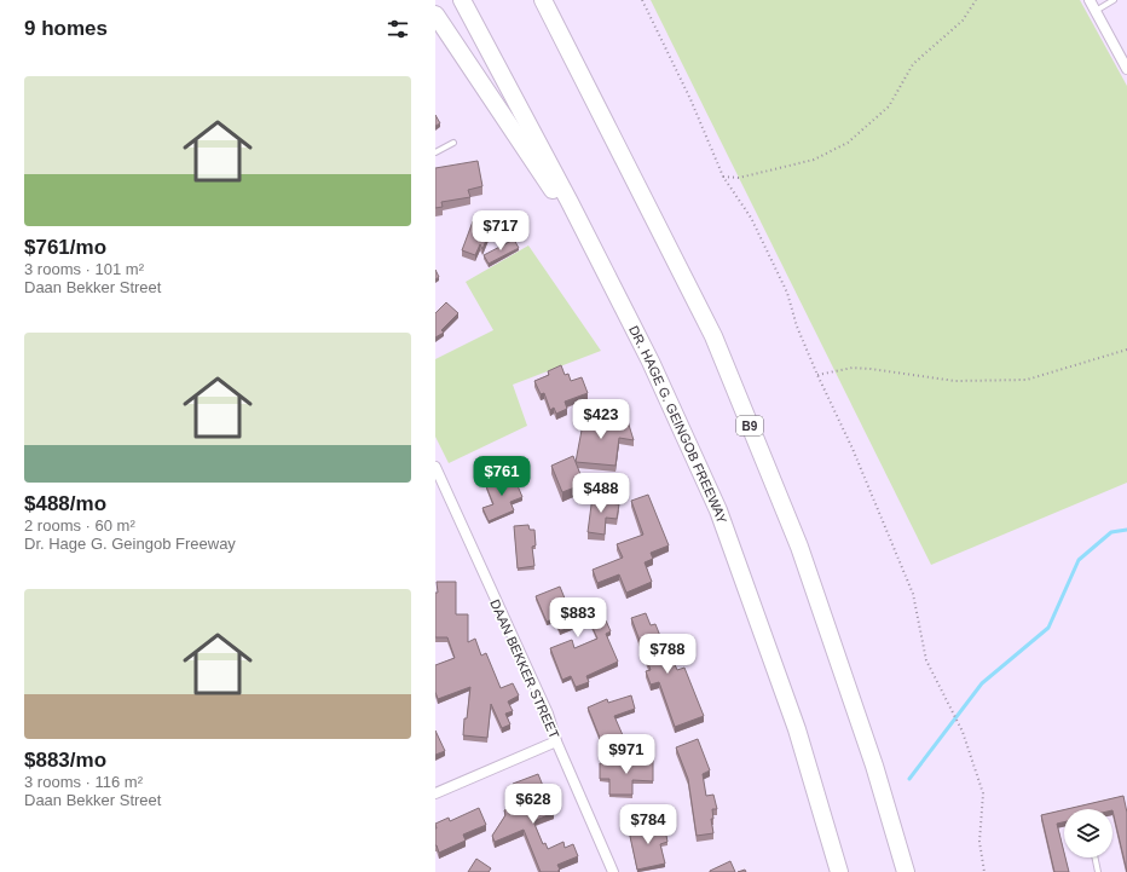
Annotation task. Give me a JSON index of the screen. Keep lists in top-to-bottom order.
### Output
{
  "streets": {
    "highway": ["DR. HAGE G. GEINGOB FREEWAY", "B9"],
    "street": ["DAAN BEKKER STREET"]
  },
  "page": {
    "heading": "9 homes",
    "list": [
      {
        "name": "$761/mo",
        "note": "3 rooms · 101 m² · Daan Bekker Street"
      },
      {
        "name": "$488/mo",
        "note": "2 rooms · 60 m² · Dr. Hage G. Geingob Freeway"
      },
      {
        "name": "$883/mo",
        "note": "3 rooms · 116 m² · Daan Bekker Street"
      }
    ],
    "price": [
      "$717",
      "$423",
      "$761",
      "$488",
      "$883",
      "$788",
      "$971",
      "$628",
      "$784"
    ]
  }
}
